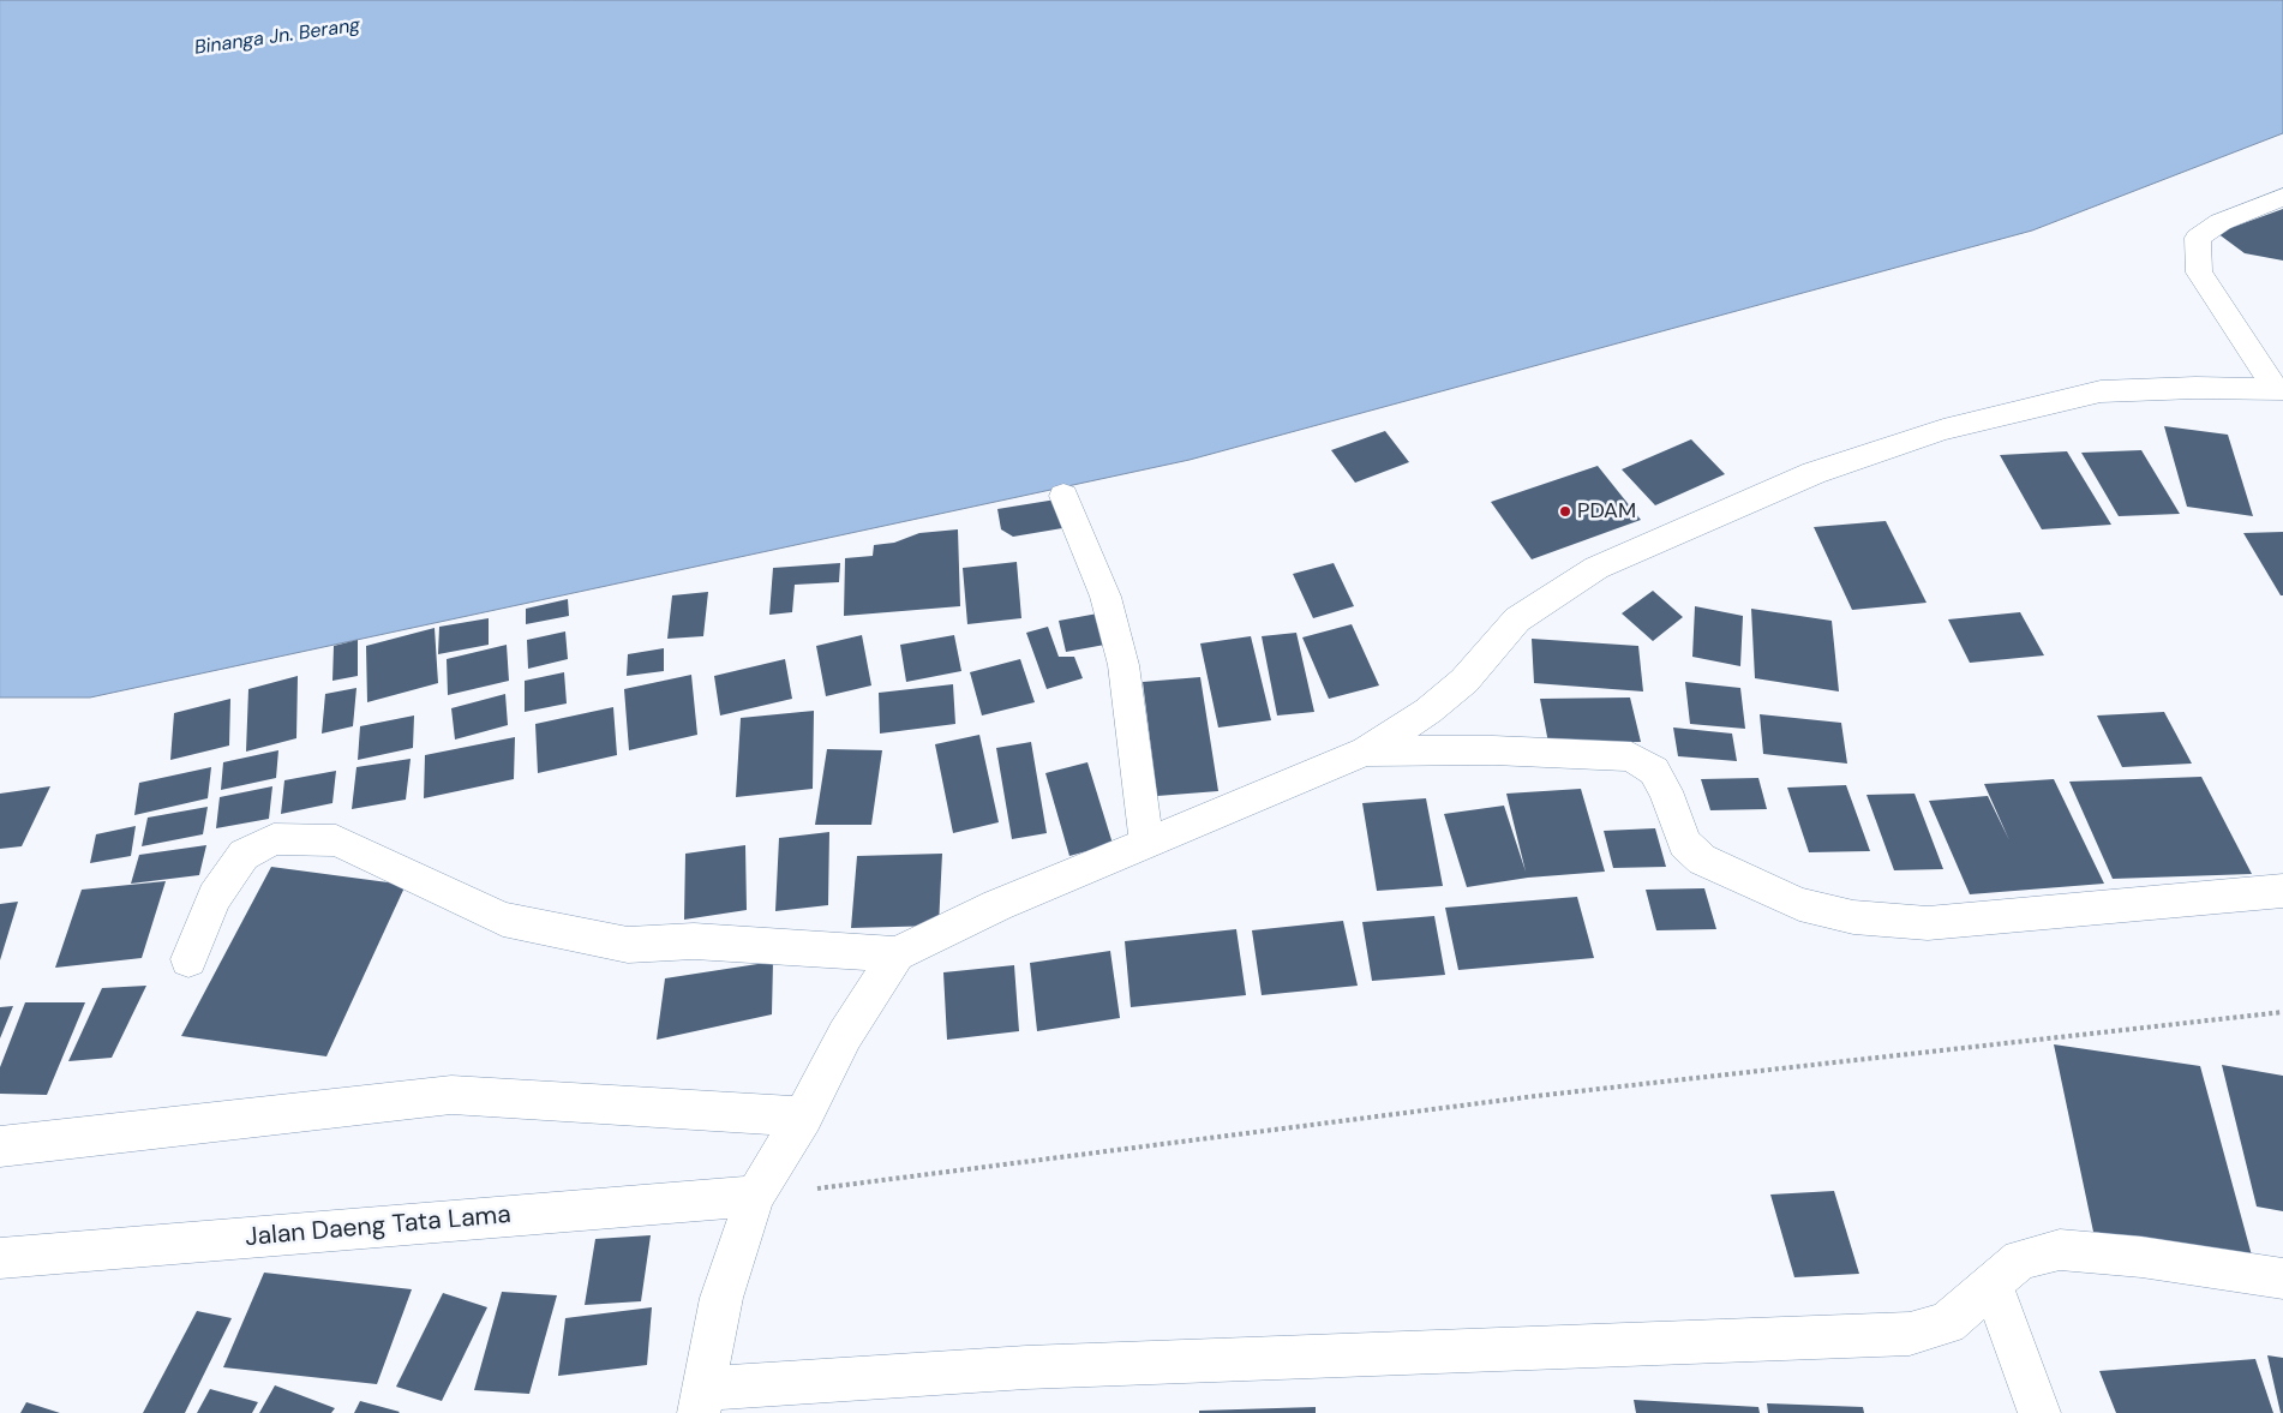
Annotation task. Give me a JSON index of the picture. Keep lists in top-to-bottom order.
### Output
{
  "streets": {
    "street": ["Jalan Daeng Tata Lama"]
  },
  "water": ["Binanga Jn. Berang"],
  "places": ["PDAM"]
}
